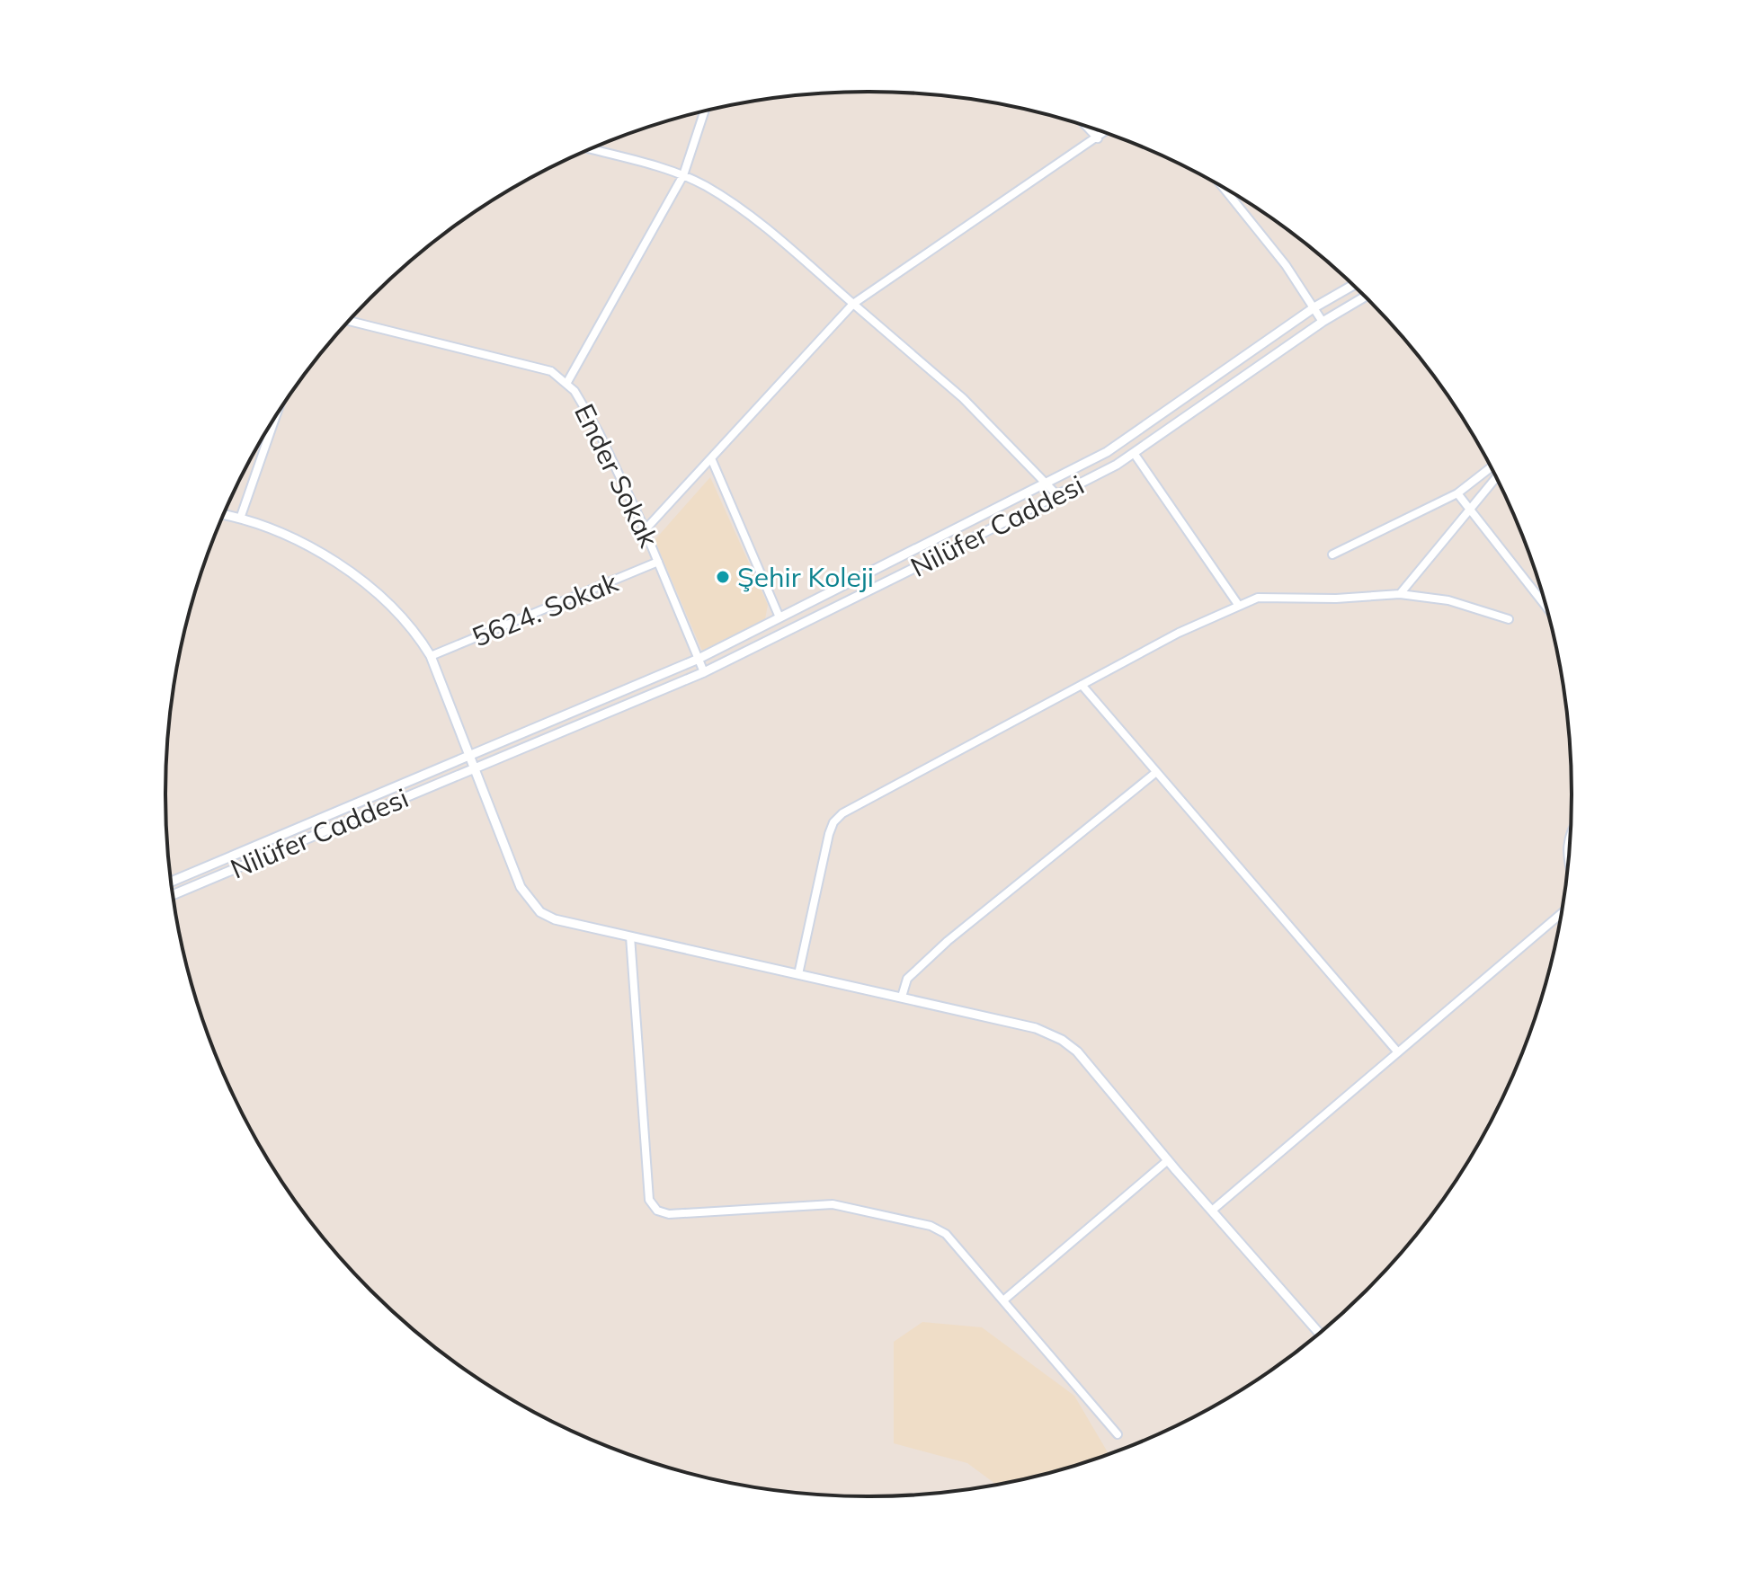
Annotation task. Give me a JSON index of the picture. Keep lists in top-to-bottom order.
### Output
{
  "streets": {
    "street": ["Ender Sokak", "Nilüfer Caddesi", "5624. Sokak"]
  },
  "crossings": [
    ["Ender Sokak", "Nilüfer Caddesi"],
    ["Ender Sokak", "5624. Sokak"]
  ],
  "places": ["Şehir Koleji"]
}
